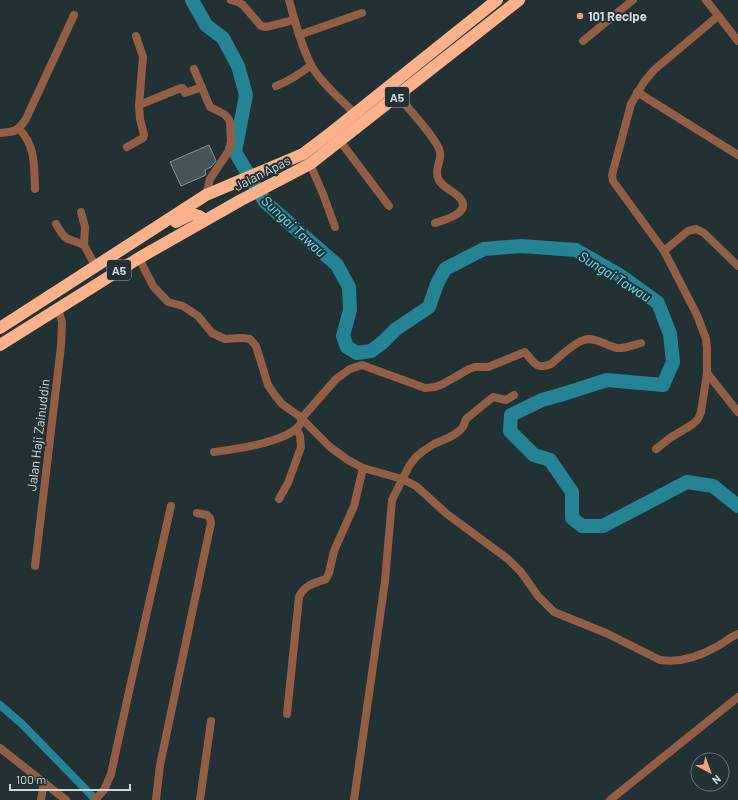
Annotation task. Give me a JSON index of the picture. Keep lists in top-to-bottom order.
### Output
{
  "streets": {
    "highway": ["A5", "Jalan Apas"],
    "street": ["Jalan Haji Zainuddin"]
  },
  "crossings": [
    ["Jalan Apas", "Jalan Haji Zainuddin"]
  ],
  "water": ["Sungai Tawau"],
  "places": ["101 Recipe"],
  "scale_bar": "100 m",
  "north": "bottom right"
}
